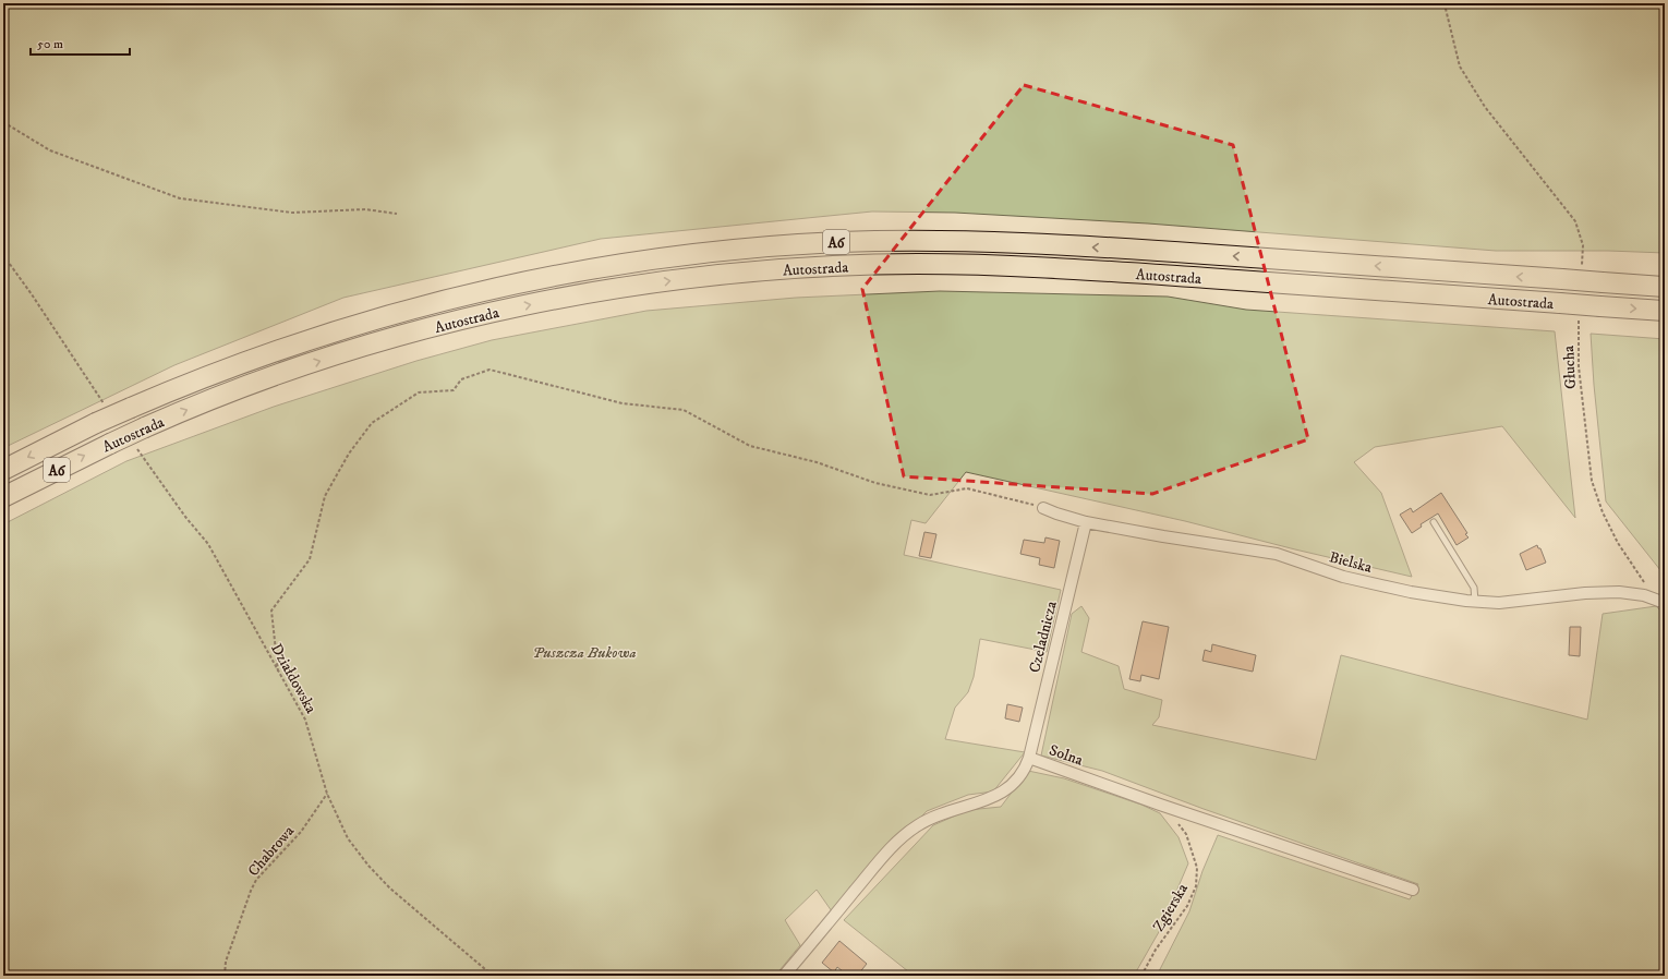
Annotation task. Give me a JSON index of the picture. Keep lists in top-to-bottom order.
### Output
{
  "streets": {
    "highway": ["A6", "Autostrada"],
    "street": ["Bielska", "Czeladnicza", "Solna"],
    "path": [
      "Głucha",
      "Działdowska",
      "Chabrowa",
      "Zgierska"
    ]
  },
  "crossings": [
    ["Głucha", "Bielska"],
    ["Bielska", "Czeladnicza"],
    ["Czeladnicza", "Solna"],
    ["Działdowska", "Chabrowa"],
    ["Solna", "Zgierska"]
  ],
  "parks": ["Puszcza Bukowa"],
  "scale_bar": "50 m"
}
